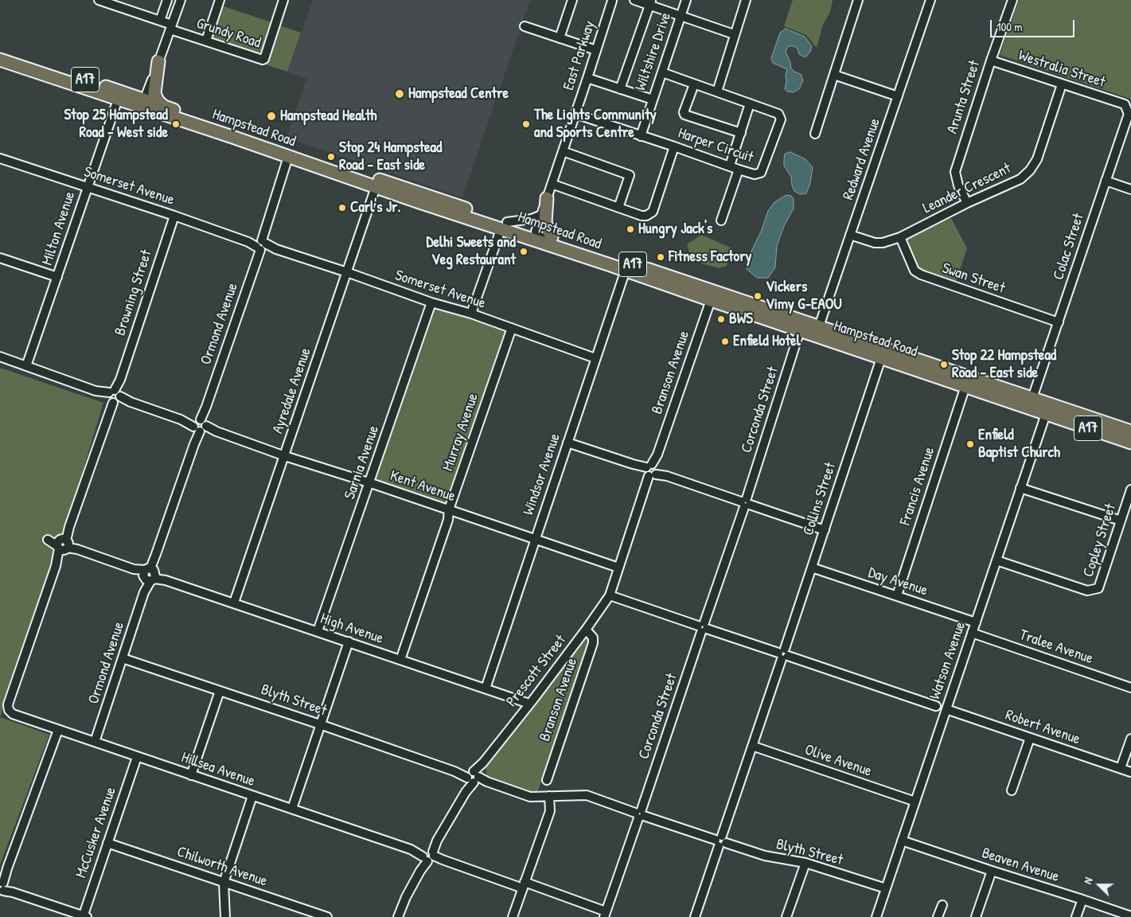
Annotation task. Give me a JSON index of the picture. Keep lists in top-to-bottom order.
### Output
{
  "streets": {
    "highway": ["A17", "Hampstead Road"],
    "street": [
      "Grundy Road",
      "Wiltshire Drive",
      "East Parkway",
      "Westralia Street",
      "Arunta Street",
      "Harper Circuit",
      "Redward Avenue",
      "Somerset Avenue",
      "Leander Crescent",
      "Milton Avenue",
      "Colac Street",
      "Swan Street",
      "Browning Street",
      "Ormond Avenue",
      "Branson Avenue",
      "Ayredale Avenue",
      "Corconda Street",
      "Murray Avenue",
      "Sarnia Avenue",
      "Windsor Avenue",
      "Kent Avenue",
      "Francis Avenue",
      "Collins Street",
      "Copley Street",
      "Day Avenue",
      "High Avenue",
      "Tralee Avenue",
      "Watson Avenue",
      "Prescott Street",
      "Blyth Street",
      "Robert Avenue",
      "Olive Avenue",
      "Hillsea Avenue",
      "McCusker Avenue",
      "Beaven Avenue",
      "Chilworth Avenue"
    ]
  },
  "crossings": [
    ["Wiltshire Drive", "Harper Circuit"],
    ["East Parkway", "Hampstead Road"],
    ["East Parkway", "Harper Circuit"],
    ["Westralia Street", "Arunta Street"],
    ["Westralia Street", "Leander Crescent"],
    ["Westralia Street", "Colac Street"],
    ["Arunta Street", "Leander Crescent"],
    ["Hampstead Road", "Redward Avenue"],
    ["Hampstead Road", "Milton Avenue"],
    ["Hampstead Road", "Colac Street"],
    ["Hampstead Road", "Ormond Avenue"],
    ["Hampstead Road", "Branson Avenue"],
    ["Hampstead Road", "Ayredale Avenue"],
    ["Hampstead Road", "Corconda Street"],
    ["Hampstead Road", "Windsor Avenue"],
    ["Hampstead Road", "Francis Avenue"],
    ["Hampstead Road", "Collins Street"],
    ["Hampstead Road", "Watson Avenue"],
    ["Redward Avenue", "Leander Crescent"],
    ["Somerset Avenue", "Milton Avenue"],
    ["Somerset Avenue", "Browning Street"],
    ["Somerset Avenue", "Ormond Avenue"],
    ["Somerset Avenue", "Ayredale Avenue"],
    ["Somerset Avenue", "Murray Avenue"],
    ["Somerset Avenue", "Sarnia Avenue"],
    ["Somerset Avenue", "Windsor Avenue"],
    ["Leander Crescent", "Swan Street"],
    ["Milton Avenue", "Kent Avenue"],
    ["Colac Street", "Swan Street"],
    ["Browning Street", "Kent Avenue"],
    ["Browning Street", "High Avenue"],
    ["Browning Street", "Hillsea Avenue"],
    ["Ormond Avenue", "Kent Avenue"],
    ["Ormond Avenue", "High Avenue"],
    ["Ormond Avenue", "Blyth Street"],
    ["Ormond Avenue", "Hillsea Avenue"],
    ["Branson Avenue", "Kent Avenue"],
    ["Branson Avenue", "Prescott Street"],
    ["Ayredale Avenue", "Kent Avenue"],
    ["Ayredale Avenue", "High Avenue"],
    ["Corconda Street", "Blyth Street"],
    ["Corconda Street", "Hillsea Avenue"],
    ["Murray Avenue", "Kent Avenue"],
    ["Murray Avenue", "High Avenue"],
    ["Sarnia Avenue", "Kent Avenue"],
    ["Sarnia Avenue", "High Avenue"],
    ["Windsor Avenue", "Kent Avenue"],
    ["Windsor Avenue", "High Avenue"],
    ["Francis Avenue", "Day Avenue"],
    ["Collins Street", "Day Avenue"],
    ["Collins Street", "Blyth Street"],
    ["Collins Street", "Olive Avenue"],
    ["Copley Street", "Watson Avenue"],
    ["Day Avenue", "Watson Avenue"],
    ["High Avenue", "Prescott Street"],
    ["Tralee Avenue", "Watson Avenue"],
    ["Watson Avenue", "Blyth Street"],
    ["Watson Avenue", "Robert Avenue"],
    ["Watson Avenue", "Olive Avenue"],
    ["Watson Avenue", "Beaven Avenue"],
    ["Prescott Street", "Blyth Street"],
    ["Prescott Street", "Hillsea Avenue"],
    ["Hillsea Avenue", "McCusker Avenue"],
    ["McCusker Avenue", "Chilworth Avenue"]
  ],
  "places": [
    "Hampstead Centre",
    "Hampstead Health",
    "Stop 25 Hampstead Road - West side",
    "The Lights Community and Sports Centre",
    "Stop 24 Hampstead Road - East side",
    "Carl's Jr.",
    "Hungry Jack's",
    "Delhi Sweets and Veg Restaurant",
    "Fitness Factory",
    "Vickers Vimy G-EAOU",
    "BWS",
    "Enfield Hotel",
    "Stop 22 Hampstead Road - East side",
    "Enfield Baptist Church"
  ],
  "scale_bar": "100 m",
  "north": "left"
}
